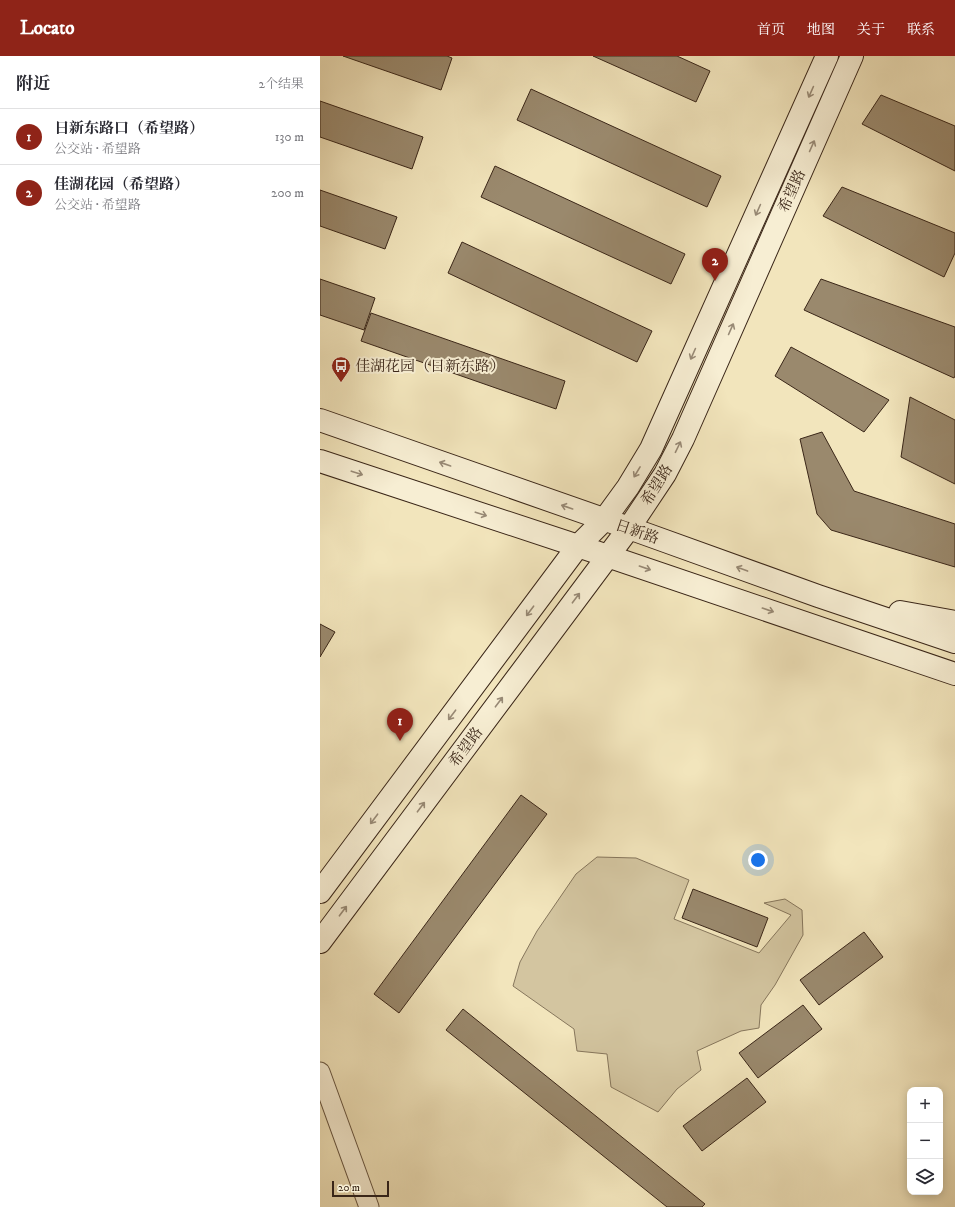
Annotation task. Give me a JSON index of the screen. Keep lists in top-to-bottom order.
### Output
{
  "streets": {
    "street": ["希望路", "日新路"]
  },
  "crossings": [
    ["希望路", "日新路"]
  ],
  "places": {
    "bus stop": ["佳湖花园（日新东路）"]
  },
  "scale_bar": "20 m",
  "page": {
    "header": "Locato",
    "nav": [
      "首页",
      "地图",
      "关于",
      "联系"
    ],
    "heading": ["附近", "2个结果"],
    "list": [
      {
        "mark": "1",
        "name": "日新东路口（希望路）",
        "note": "公交站 · 希望路",
        "value": "130 m"
      },
      {
        "mark": "2",
        "name": "佳湖花园（希望路）",
        "note": "公交站 · 希望路",
        "value": "200 m"
      }
    ],
    "pins": ["2", "1"],
    "map_buttons": ["+", "−"],
    "scale": "20 m"
  }
}
